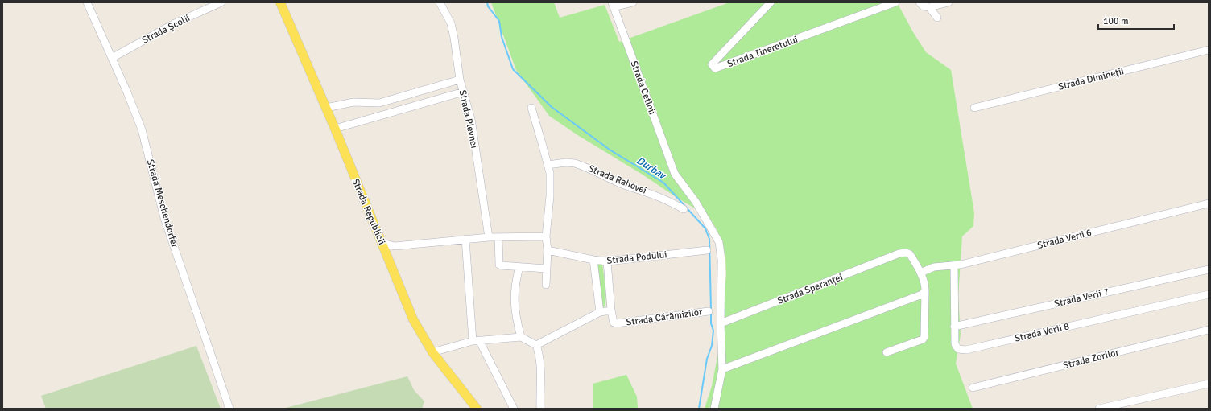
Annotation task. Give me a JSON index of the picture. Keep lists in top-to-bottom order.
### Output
{
  "streets": {
    "main road": ["Strada Republicii"],
    "street": [
      "Strada Școlii",
      "Strada Tineretului",
      "Strada Dimineții",
      "Strada Cetinii",
      "Strada Plevnei",
      "Strada Rahovei",
      "Strada Meschendorfer",
      "Strada Verii 6",
      "Strada Podului",
      "Strada Speranței",
      "Strada Verii 7",
      "Strada Cărămizilor",
      "Strada Verii 8",
      "Strada Zorilor"
    ]
  },
  "crossings": [
    ["Strada Școlii", "Strada Meschendorfer"],
    ["Strada Cetinii", "Strada Speranței"],
    ["Strada Plevnei", "Strada Republicii"],
    ["Strada Verii 6", "Strada Speranței"],
    ["Strada Verii 6", "Strada Verii 8"],
    ["Strada Verii 7", "Strada Verii 8"]
  ],
  "water": ["Durbav"],
  "scale_bar": "100 m"
}
